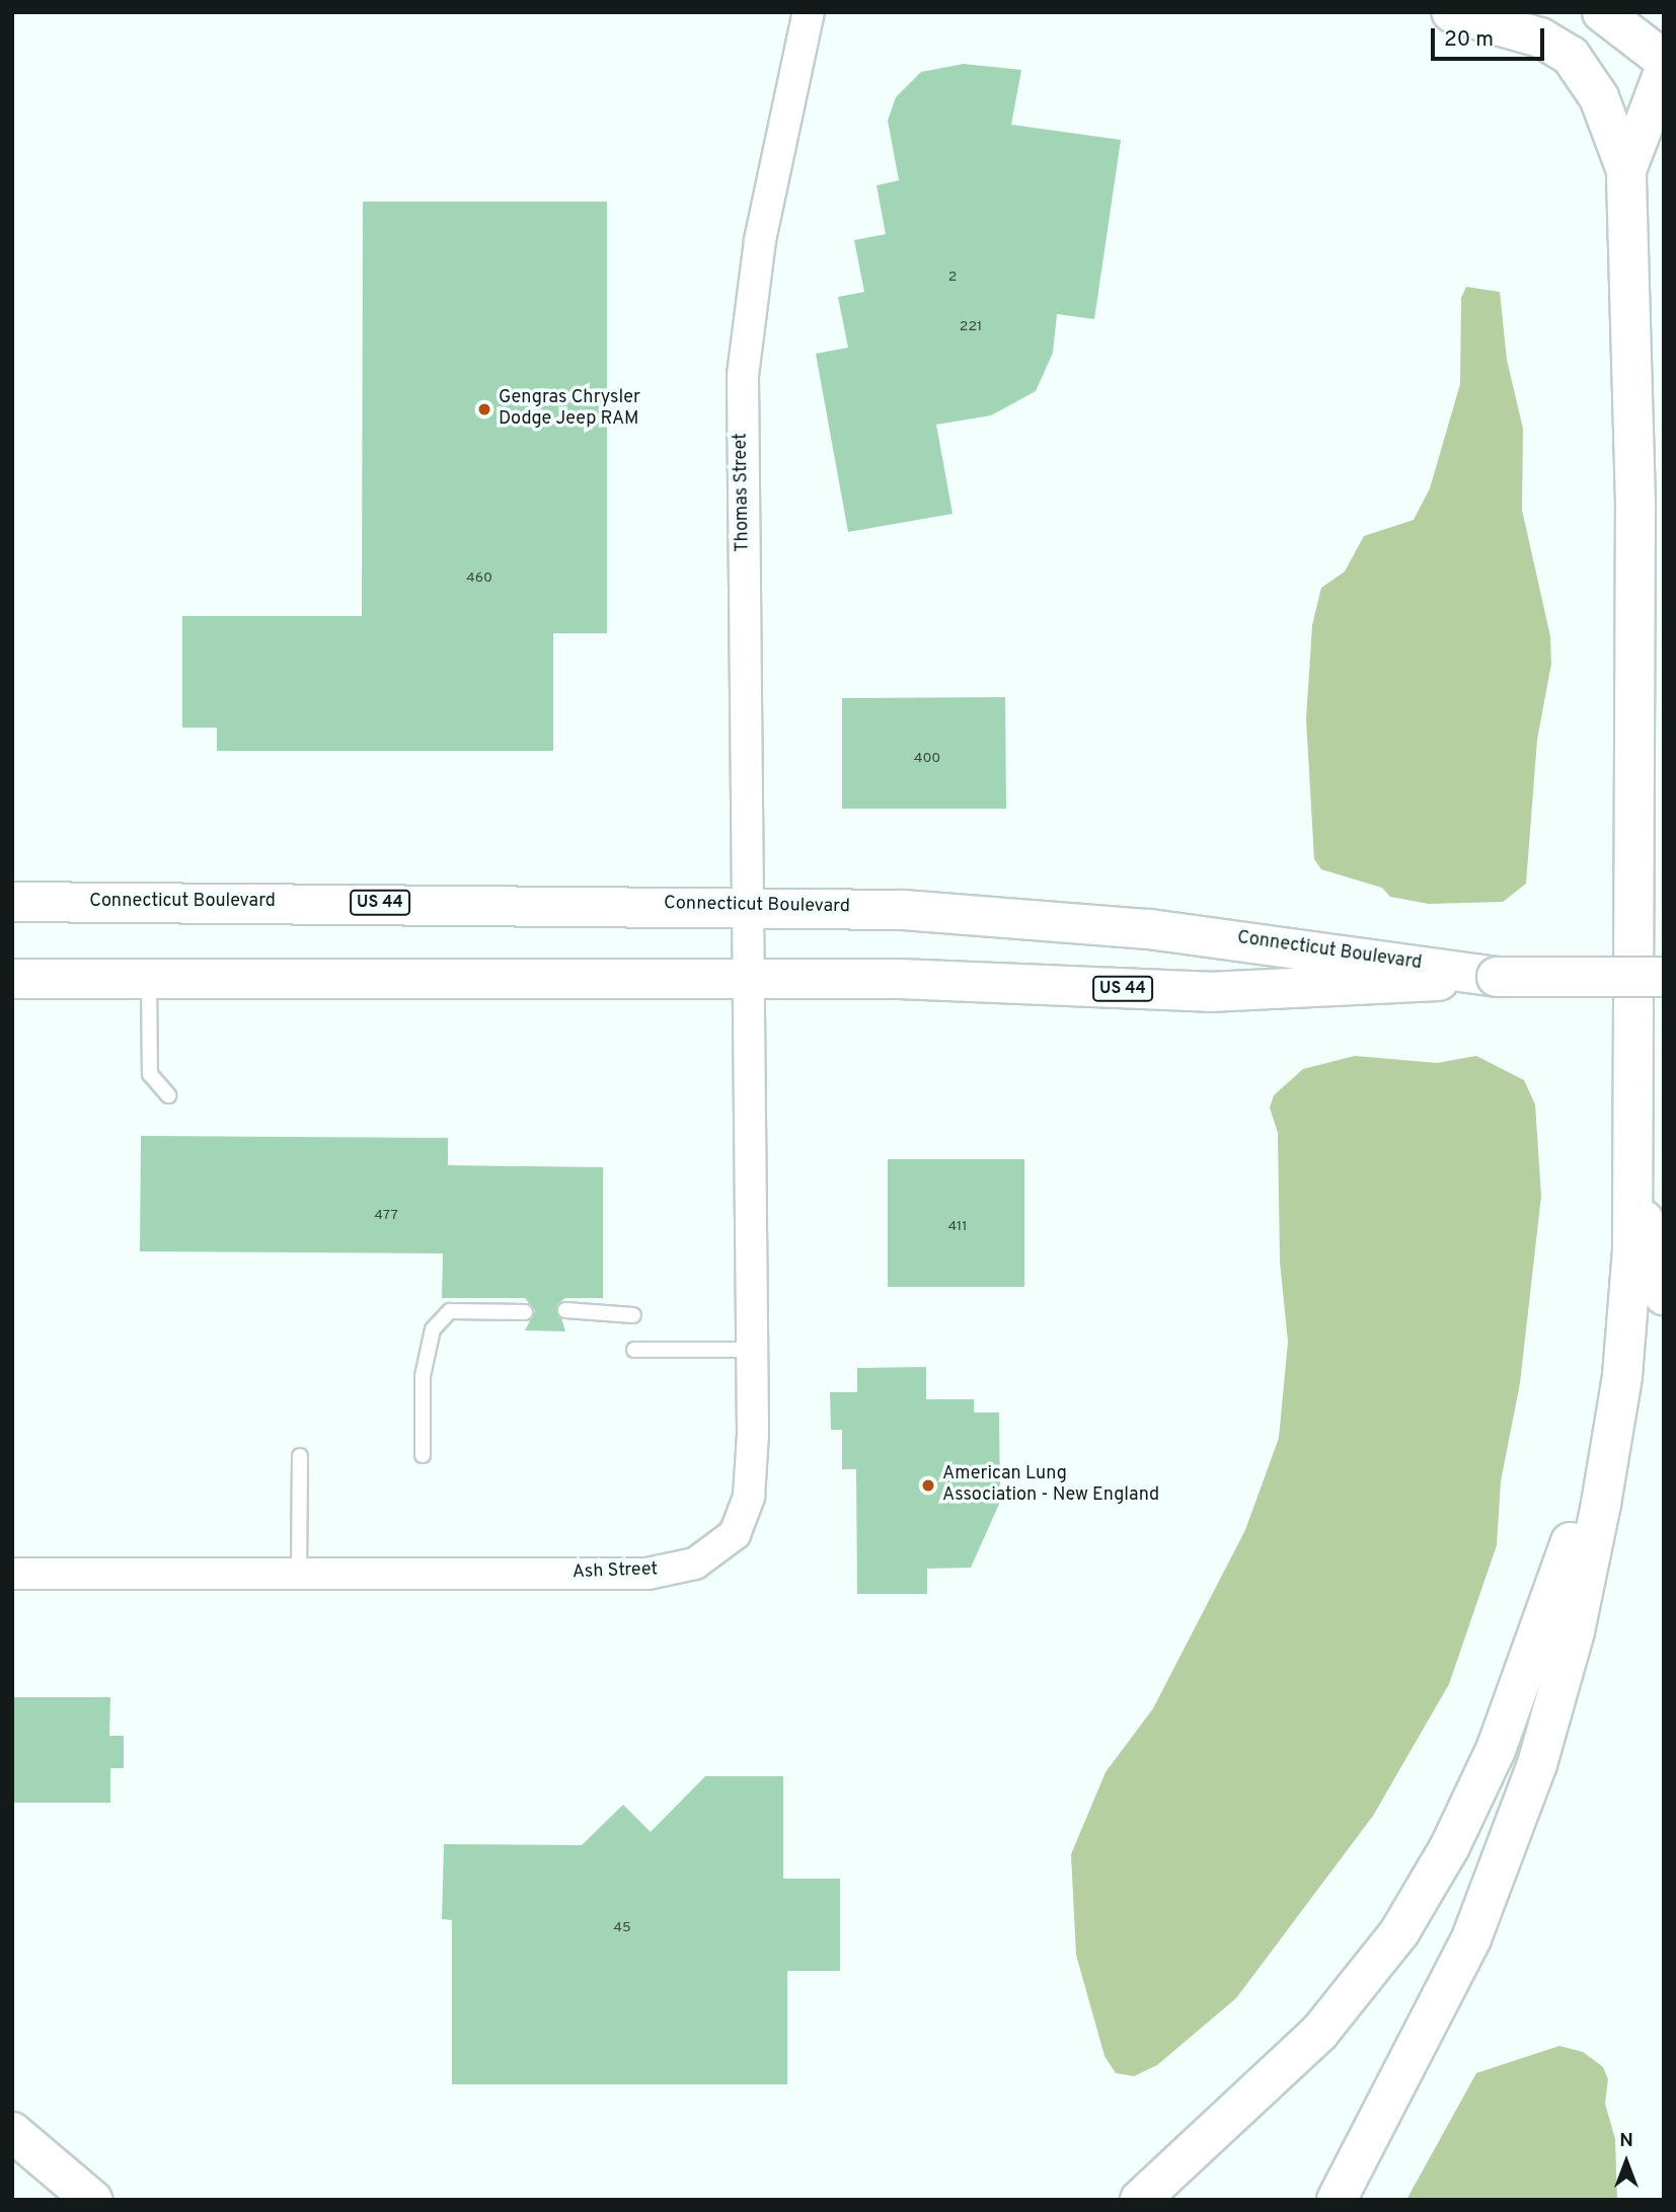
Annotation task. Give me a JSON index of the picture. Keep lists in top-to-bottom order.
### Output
{
  "streets": {
    "main road": ["Connecticut Boulevard", "US 44"],
    "street": ["Thomas Street", "Ash Street"]
  },
  "crossings": [
    ["Thomas Street", "Connecticut Boulevard"],
    ["Thomas Street", "Ash Street"],
    ["Connecticut Boulevard", "Ash Street"]
  ],
  "places": ["Gengras Chrysler Dodge Jeep RAM", "American Lung Association - New England"],
  "house_numbers": [
    "2",
    "221",
    "460",
    "400",
    "477",
    "411",
    "45"
  ],
  "scale_bar": "20 m",
  "north": "top"
}
